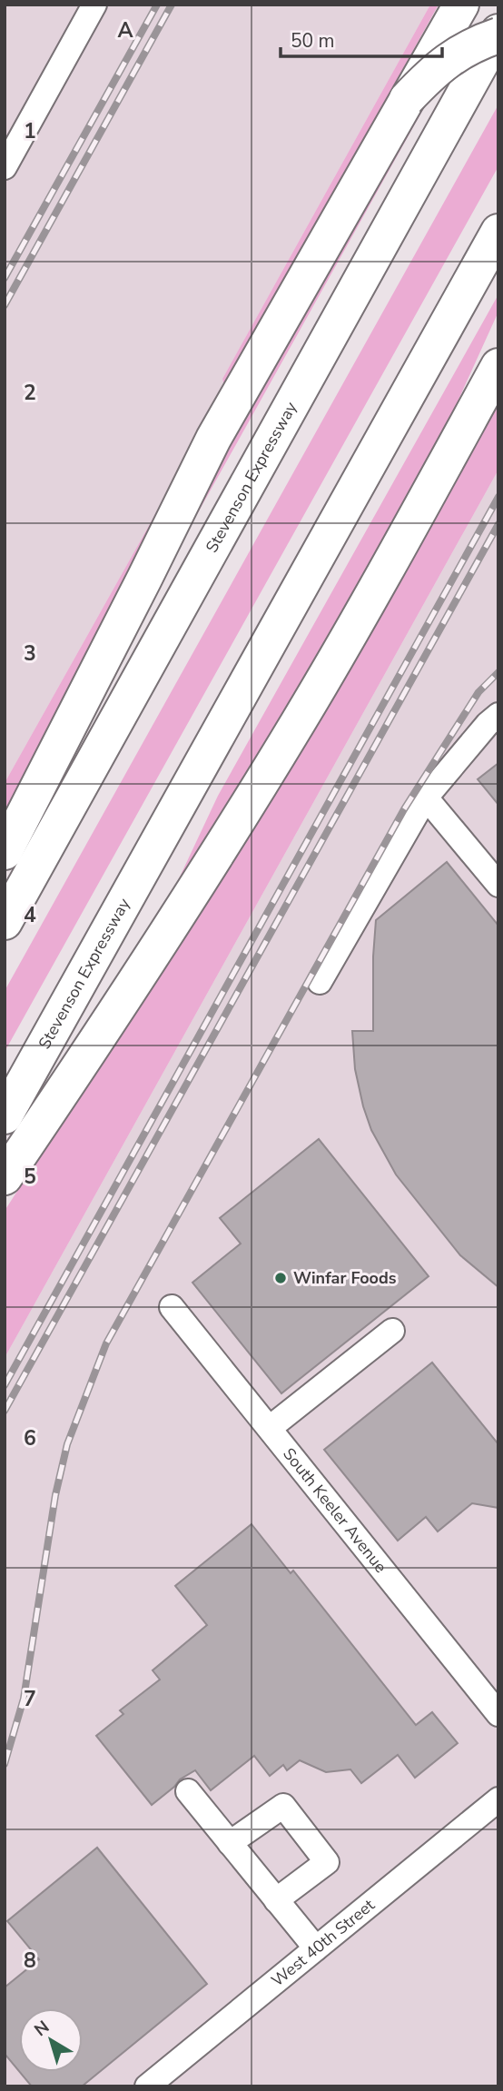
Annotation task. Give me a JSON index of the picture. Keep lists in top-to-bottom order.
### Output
{
  "streets": {
    "highway": ["Stevenson Expressway"],
    "street": ["South Keeler Avenue", "West 40th Street"]
  },
  "places": ["Winfar Foods"],
  "scale_bar": "50 m",
  "north": "top left",
  "grid": {
    "columns": ["A"],
    "rows": [
      "1",
      "2",
      "3",
      "4",
      "5",
      "6",
      "7",
      "8"
    ]
  }
}
